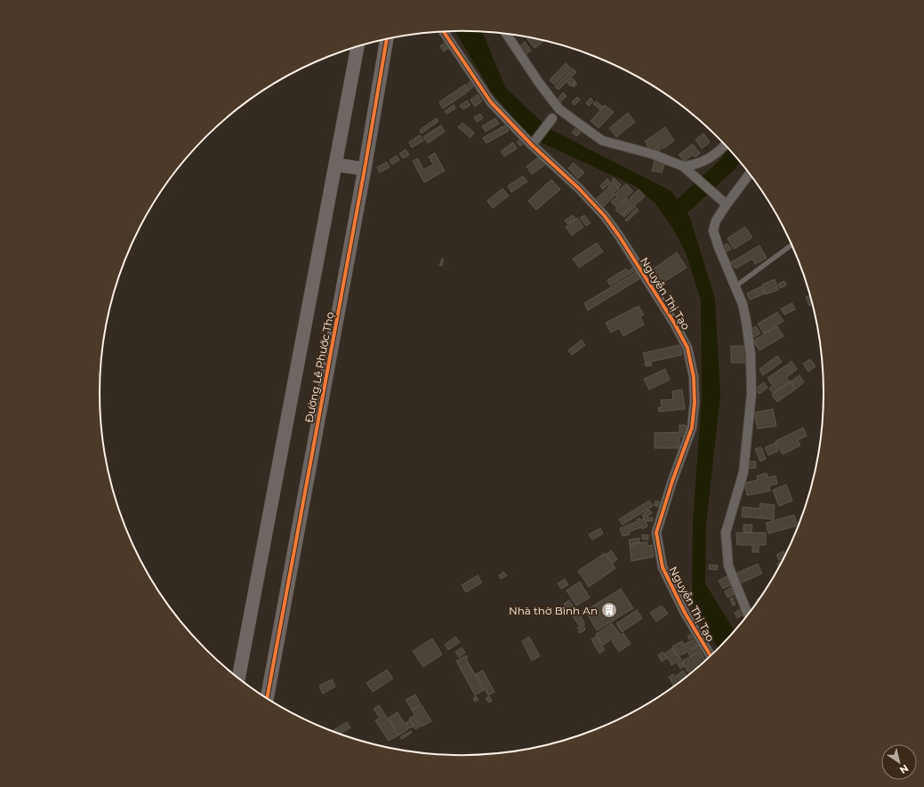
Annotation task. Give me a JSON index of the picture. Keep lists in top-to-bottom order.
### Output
{
  "streets": {
    "street": ["Nguyễn Thị Tạo", "Đường Lê Phước Thọ"]
  },
  "places": {
    "building": ["Nhà thờ Bình An"]
  },
  "north": "bottom right"
}
